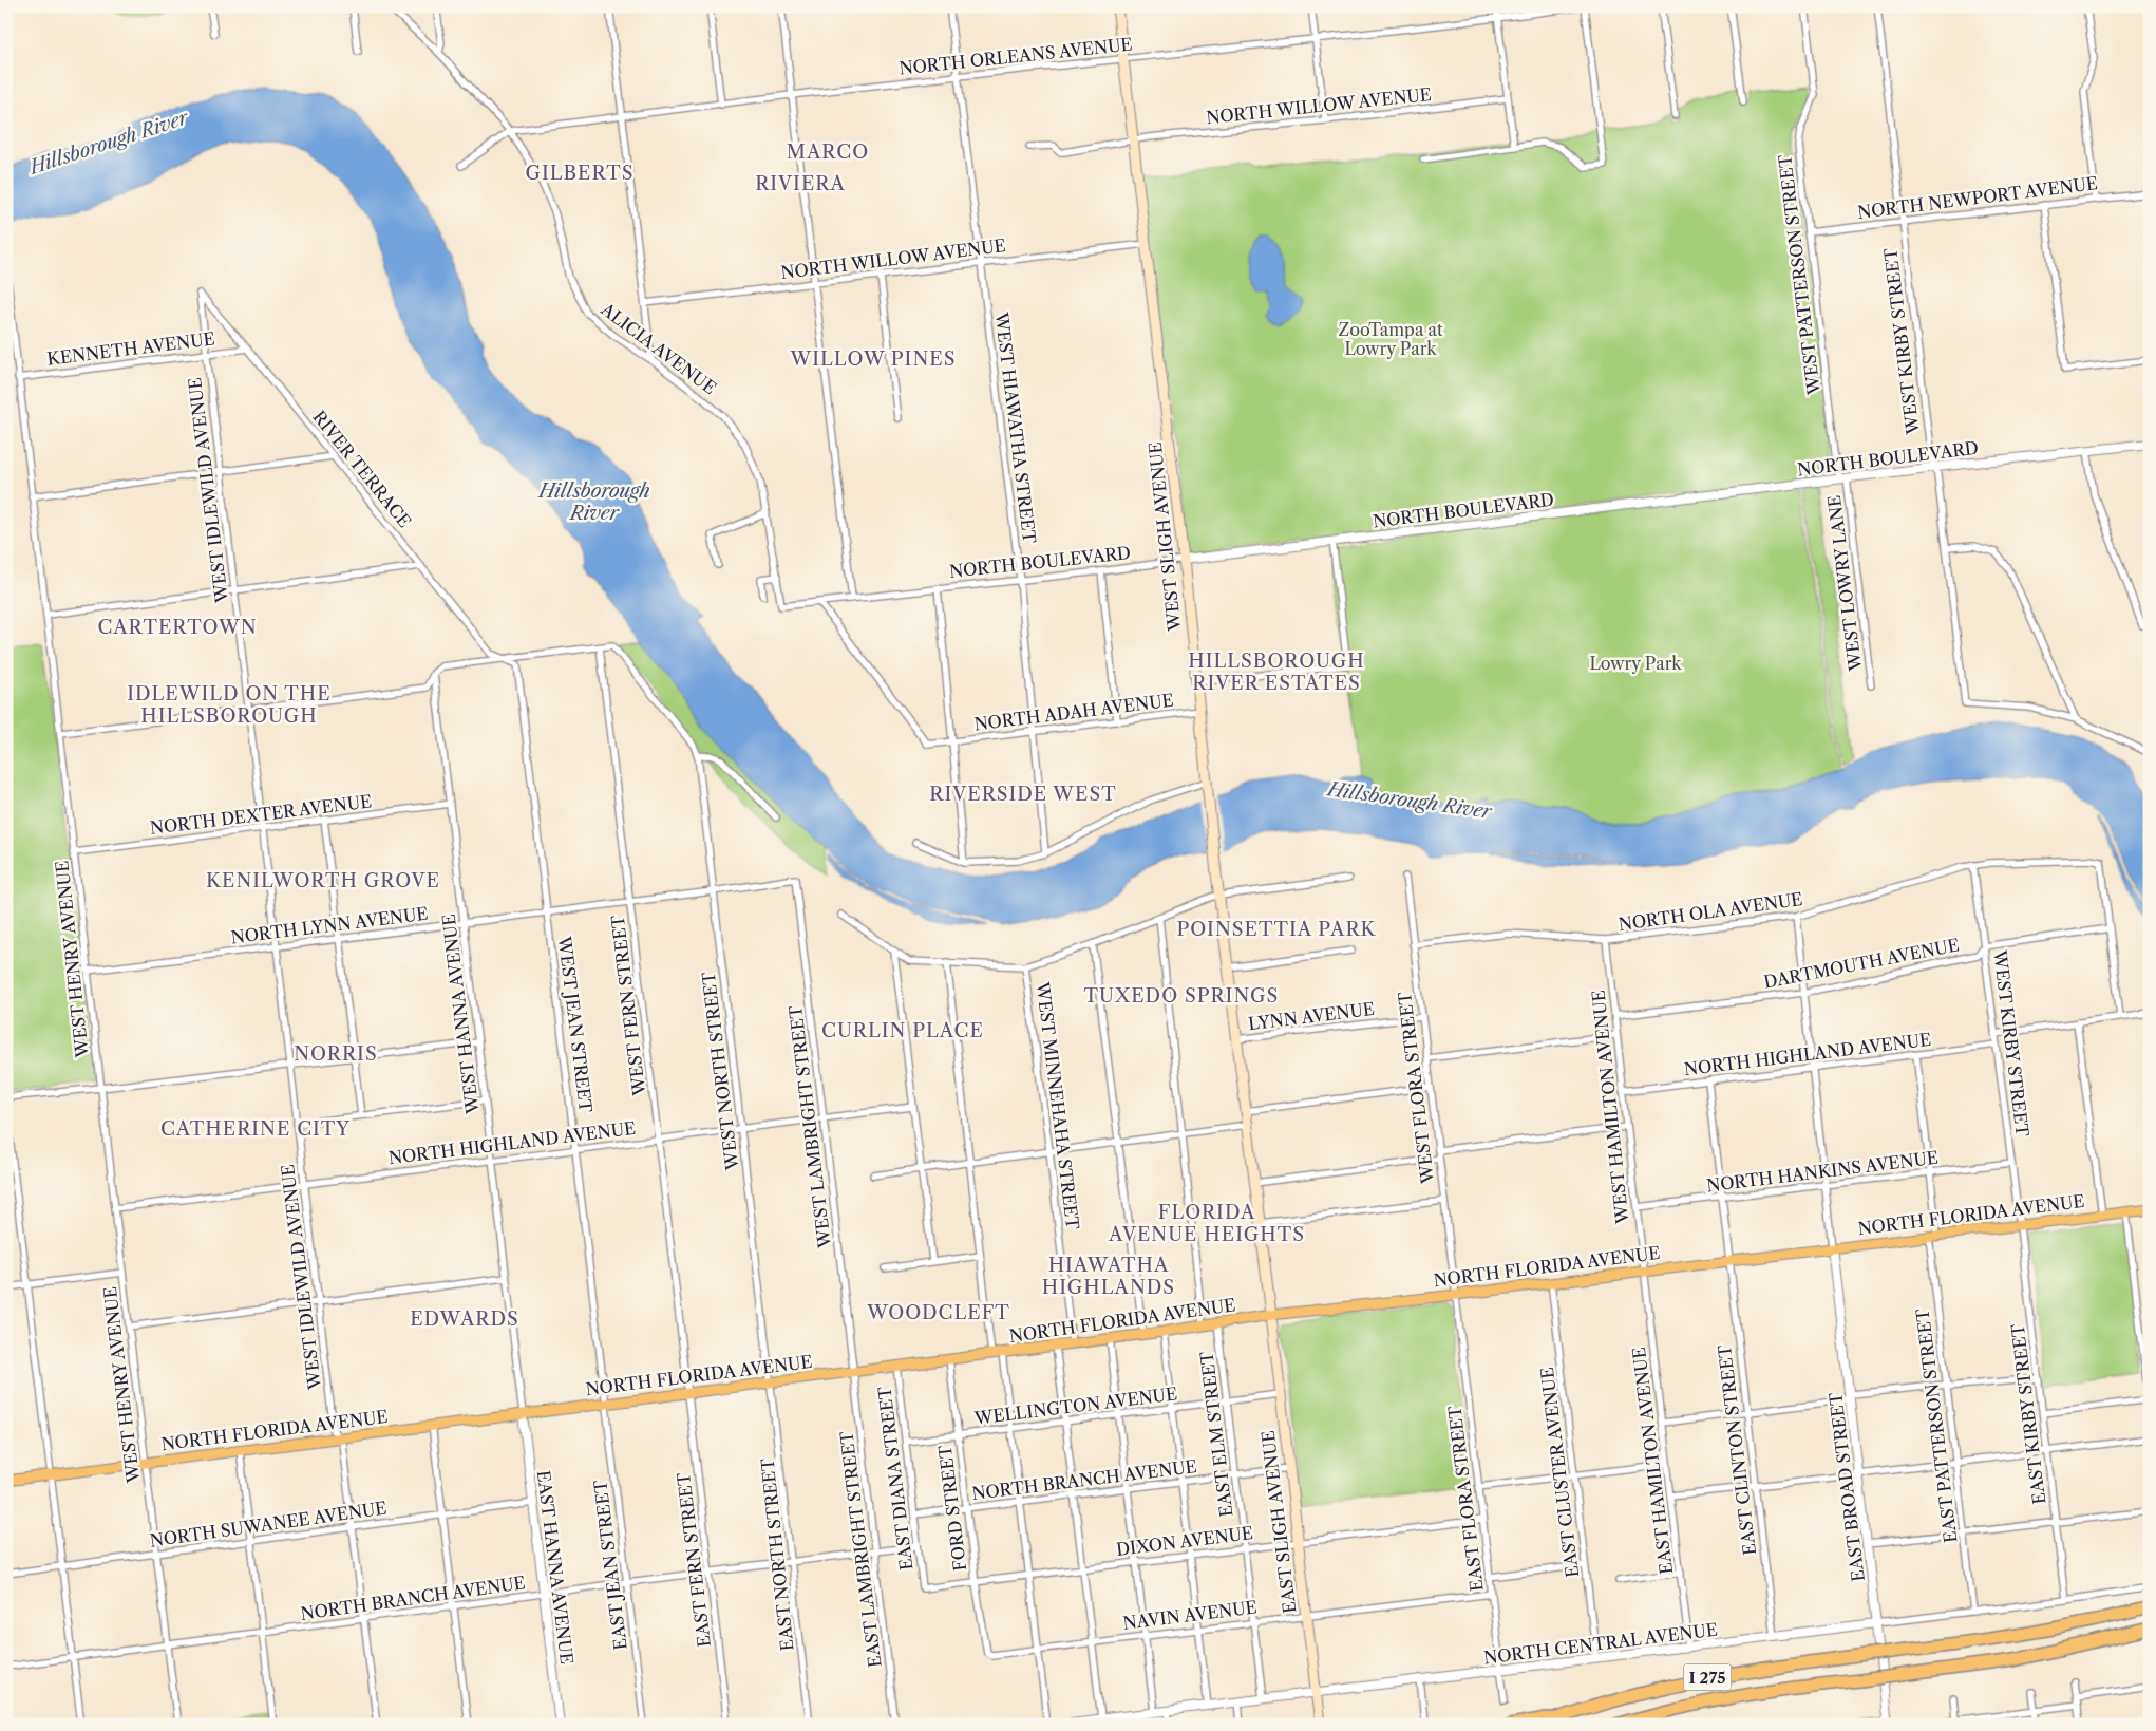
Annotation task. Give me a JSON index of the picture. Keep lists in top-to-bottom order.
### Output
{
  "streets": {
    "highway": ["I 275"],
    "main road": ["WEST SLIGH AVENUE", "NORTH FLORIDA AVENUE", "EAST SLIGH AVENUE"],
    "street": [
      "NORTH ORLEANS AVENUE",
      "NORTH WILLOW AVENUE",
      "NORTH NEWPORT AVENUE",
      "WEST PATTERSON STREET",
      "WEST KIRBY STREET",
      "KENNETH AVENUE",
      "ALICIA AVENUE",
      "WEST HIAWATHA STREET",
      "NORTH BOULEVARD",
      "RIVER TERRACE",
      "WEST IDLEWILD AVENUE",
      "WEST LOWRY LANE",
      "NORTH ADAH AVENUE",
      "NORTH DEXTER AVENUE",
      "NORTH OLA AVENUE",
      "NORTH LYNN AVENUE",
      "WEST HENRY AVENUE",
      "DARTMOUTH AVENUE",
      "WEST FERN STREET",
      "WEST HANNA AVENUE",
      "LYNN AVENUE",
      "WEST JEAN STREET",
      "NORTH HIGHLAND AVENUE",
      "WEST NORTH STREET",
      "WEST FLORA STREET",
      "WEST MINNEHAHA STREET",
      "WEST HAMILTON AVENUE",
      "WEST LAMBRIGHT STREET",
      "NORTH HANKINS AVENUE",
      "WELLINGTON AVENUE",
      "EAST KIRBY STREET",
      "EAST PATTERSON STREET",
      "EAST ELM STREET",
      "EAST CLINTON STREET",
      "EAST HAMILTON AVENUE",
      "EAST CLUSTER AVENUE",
      "EAST DIANA STREET",
      "NORTH BRANCH AVENUE",
      "EAST BROAD STREET",
      "EAST FLORA STREET",
      "FORD STREET",
      "NORTH SUWANEE AVENUE",
      "DIXON AVENUE",
      "EAST LAMBRIGHT STREET",
      "EAST NORTH STREET",
      "EAST FERN STREET",
      "EAST JEAN STREET",
      "EAST HANNA AVENUE",
      "NAVIN AVENUE",
      "NORTH CENTRAL AVENUE"
    ]
  },
  "crossings": [
    ["NORTH ORLEANS AVENUE", "ALICIA AVENUE"],
    ["NORTH ORLEANS AVENUE", "WEST HIAWATHA STREET"],
    ["NORTH ORLEANS AVENUE", "WEST SLIGH AVENUE"],
    ["NORTH WILLOW AVENUE", "WEST HIAWATHA STREET"],
    ["NORTH WILLOW AVENUE", "WEST SLIGH AVENUE"],
    ["NORTH NEWPORT AVENUE", "WEST PATTERSON STREET"],
    ["NORTH NEWPORT AVENUE", "WEST KIRBY STREET"],
    ["WEST PATTERSON STREET", "NORTH BOULEVARD"],
    ["WEST PATTERSON STREET", "WEST LOWRY LANE"],
    ["WEST KIRBY STREET", "NORTH BOULEVARD"],
    ["WEST KIRBY STREET", "NORTH OLA AVENUE"],
    ["WEST KIRBY STREET", "DARTMOUTH AVENUE"],
    ["WEST KIRBY STREET", "NORTH HIGHLAND AVENUE"],
    ["WEST KIRBY STREET", "NORTH HANKINS AVENUE"],
    ["WEST KIRBY STREET", "NORTH FLORIDA AVENUE"],
    ["WEST KIRBY STREET", "EAST KIRBY STREET"],
    ["KENNETH AVENUE", "RIVER TERRACE"],
    ["KENNETH AVENUE", "WEST IDLEWILD AVENUE"],
    ["KENNETH AVENUE", "WEST HENRY AVENUE"],
    ["ALICIA AVENUE", "NORTH BOULEVARD"],
    ["WEST HIAWATHA STREET", "NORTH BOULEVARD"],
    ["WEST HIAWATHA STREET", "NORTH ADAH AVENUE"],
    ["NORTH BOULEVARD", "WEST SLIGH AVENUE"],
    ["NORTH BOULEVARD", "WEST LOWRY LANE"],
    ["RIVER TERRACE", "WEST IDLEWILD AVENUE"],
    ["RIVER TERRACE", "WEST JEAN STREET"],
    ["WEST IDLEWILD AVENUE", "NORTH DEXTER AVENUE"],
    ["WEST IDLEWILD AVENUE", "NORTH LYNN AVENUE"],
    ["WEST IDLEWILD AVENUE", "NORTH HIGHLAND AVENUE"],
    ["WEST IDLEWILD AVENUE", "NORTH FLORIDA AVENUE"],
    ["WEST IDLEWILD AVENUE", "NORTH BRANCH AVENUE"],
    ["WEST IDLEWILD AVENUE", "NORTH SUWANEE AVENUE"],
    ["WEST SLIGH AVENUE", "NORTH ADAH AVENUE"],
    ["WEST SLIGH AVENUE", "LYNN AVENUE"],
    ["WEST SLIGH AVENUE", "NORTH FLORIDA AVENUE"],
    ["WEST SLIGH AVENUE", "EAST SLIGH AVENUE"],
    ["NORTH DEXTER AVENUE", "WEST HENRY AVENUE"],
    ["NORTH DEXTER AVENUE", "WEST HANNA AVENUE"],
    ["NORTH OLA AVENUE", "DARTMOUTH AVENUE"],
    ["NORTH OLA AVENUE", "WEST FLORA STREET"],
    ["NORTH OLA AVENUE", "WEST HAMILTON AVENUE"],
    ["NORTH LYNN AVENUE", "WEST HENRY AVENUE"],
    ["NORTH LYNN AVENUE", "WEST FERN STREET"],
    ["NORTH LYNN AVENUE", "WEST HANNA AVENUE"],
    ["NORTH LYNN AVENUE", "WEST JEAN STREET"],
    ["NORTH LYNN AVENUE", "WEST NORTH STREET"],
    ["NORTH LYNN AVENUE", "WEST LAMBRIGHT STREET"],
    ["WEST HENRY AVENUE", "NORTH HIGHLAND AVENUE"],
    ["WEST HENRY AVENUE", "NORTH FLORIDA AVENUE"],
    ["WEST HENRY AVENUE", "NORTH BRANCH AVENUE"],
    ["WEST HENRY AVENUE", "NORTH SUWANEE AVENUE"],
    ["DARTMOUTH AVENUE", "WEST HAMILTON AVENUE"],
    ["WEST FERN STREET", "NORTH HIGHLAND AVENUE"],
    ["WEST FERN STREET", "NORTH FLORIDA AVENUE"],
    ["WEST FERN STREET", "EAST FERN STREET"],
    ["WEST HANNA AVENUE", "NORTH HIGHLAND AVENUE"],
    ["WEST HANNA AVENUE", "NORTH FLORIDA AVENUE"],
    ["WEST HANNA AVENUE", "EAST HANNA AVENUE"],
    ["LYNN AVENUE", "WEST FLORA STREET"],
    ["WEST JEAN STREET", "NORTH HIGHLAND AVENUE"],
    ["WEST JEAN STREET", "NORTH FLORIDA AVENUE"],
    ["WEST JEAN STREET", "EAST JEAN STREET"],
    ["NORTH HIGHLAND AVENUE", "WEST NORTH STREET"],
    ["NORTH HIGHLAND AVENUE", "WEST HAMILTON AVENUE"],
    ["NORTH HIGHLAND AVENUE", "WEST LAMBRIGHT STREET"],
    ["NORTH HIGHLAND AVENUE", "EAST CLINTON STREET"],
    ["WEST NORTH STREET", "NORTH FLORIDA AVENUE"],
    ["WEST NORTH STREET", "EAST NORTH STREET"],
    ["WEST FLORA STREET", "NORTH FLORIDA AVENUE"],
    ["WEST FLORA STREET", "EAST FLORA STREET"],
    ["WEST MINNEHAHA STREET", "NORTH FLORIDA AVENUE"],
    ["WEST HAMILTON AVENUE", "NORTH HANKINS AVENUE"],
    ["WEST HAMILTON AVENUE", "NORTH FLORIDA AVENUE"],
    ["WEST HAMILTON AVENUE", "EAST HAMILTON AVENUE"],
    ["WEST LAMBRIGHT STREET", "NORTH FLORIDA AVENUE"],
    ["WEST LAMBRIGHT STREET", "EAST LAMBRIGHT STREET"],
    ["NORTH HANKINS AVENUE", "EAST CLINTON STREET"],
    ["NORTH FLORIDA AVENUE", "EAST KIRBY STREET"],
    ["NORTH FLORIDA AVENUE", "EAST PATTERSON STREET"],
    ["NORTH FLORIDA AVENUE", "EAST ELM STREET"],
    ["NORTH FLORIDA AVENUE", "EAST CLINTON STREET"],
    ["NORTH FLORIDA AVENUE", "EAST HAMILTON AVENUE"],
    ["NORTH FLORIDA AVENUE", "EAST CLUSTER AVENUE"],
    ["NORTH FLORIDA AVENUE", "EAST DIANA STREET"],
    ["NORTH FLORIDA AVENUE", "EAST BROAD STREET"],
    ["NORTH FLORIDA AVENUE", "EAST FLORA STREET"],
    ["NORTH FLORIDA AVENUE", "FORD STREET"],
    ["NORTH FLORIDA AVENUE", "EAST SLIGH AVENUE"],
    ["NORTH FLORIDA AVENUE", "EAST LAMBRIGHT STREET"],
    ["NORTH FLORIDA AVENUE", "EAST NORTH STREET"],
    ["NORTH FLORIDA AVENUE", "EAST FERN STREET"],
    ["NORTH FLORIDA AVENUE", "EAST JEAN STREET"],
    ["NORTH FLORIDA AVENUE", "EAST HANNA AVENUE"],
    ["WELLINGTON AVENUE", "EAST ELM STREET"],
    ["WELLINGTON AVENUE", "EAST DIANA STREET"],
    ["WELLINGTON AVENUE", "FORD STREET"],
    ["WELLINGTON AVENUE", "EAST SLIGH AVENUE"],
    ["EAST KIRBY STREET", "NORTH CENTRAL AVENUE"],
    ["EAST PATTERSON STREET", "NORTH CENTRAL AVENUE"],
    ["EAST ELM STREET", "NORTH BRANCH AVENUE"],
    ["EAST ELM STREET", "DIXON AVENUE"],
    ["EAST ELM STREET", "NAVIN AVENUE"],
    ["EAST ELM STREET", "NORTH CENTRAL AVENUE"],
    ["EAST CLINTON STREET", "NORTH CENTRAL AVENUE"],
    ["EAST HAMILTON AVENUE", "NORTH CENTRAL AVENUE"],
    ["EAST CLUSTER AVENUE", "NORTH CENTRAL AVENUE"],
    ["EAST DIANA STREET", "NORTH BRANCH AVENUE"],
    ["EAST DIANA STREET", "DIXON AVENUE"],
    ["NORTH BRANCH AVENUE", "FORD STREET"],
    ["NORTH BRANCH AVENUE", "EAST SLIGH AVENUE"],
    ["NORTH BRANCH AVENUE", "EAST LAMBRIGHT STREET"],
    ["NORTH BRANCH AVENUE", "EAST NORTH STREET"],
    ["NORTH BRANCH AVENUE", "EAST FERN STREET"],
    ["NORTH BRANCH AVENUE", "EAST JEAN STREET"],
    ["NORTH BRANCH AVENUE", "EAST HANNA AVENUE"],
    ["EAST BROAD STREET", "NORTH CENTRAL AVENUE"],
    ["EAST FLORA STREET", "DIXON AVENUE"],
    ["EAST FLORA STREET", "NAVIN AVENUE"],
    ["EAST FLORA STREET", "NORTH CENTRAL AVENUE"],
    ["FORD STREET", "DIXON AVENUE"],
    ["FORD STREET", "NAVIN AVENUE"],
    ["EAST SLIGH AVENUE", "DIXON AVENUE"],
    ["EAST SLIGH AVENUE", "NAVIN AVENUE"],
    ["EAST SLIGH AVENUE", "NORTH CENTRAL AVENUE"],
    ["NORTH SUWANEE AVENUE", "EAST HANNA AVENUE"]
  ],
  "districts": [
    "MARCO",
    "GILBERTS",
    "RIVIERA",
    "WILLOW PINES",
    "CARTERTOWN",
    "HILLSBOROUGH RIVER ESTATES",
    "IDLEWILD ON THE HILLSBOROUGH",
    "RIVERSIDE WEST",
    "KENILWORTH GROVE",
    "POINSETTIA PARK",
    "TUXEDO SPRINGS",
    "CURLIN PLACE",
    "NORRIS",
    "CATHERINE CITY",
    "FLORIDA AVENUE HEIGHTS",
    "HIAWATHA HIGHLANDS",
    "WOODCLEFT",
    "EDWARDS"
  ],
  "water": ["Hillsborough River"],
  "parks": ["ZooTampa at Lowry Park", "Lowry Park"]
}
